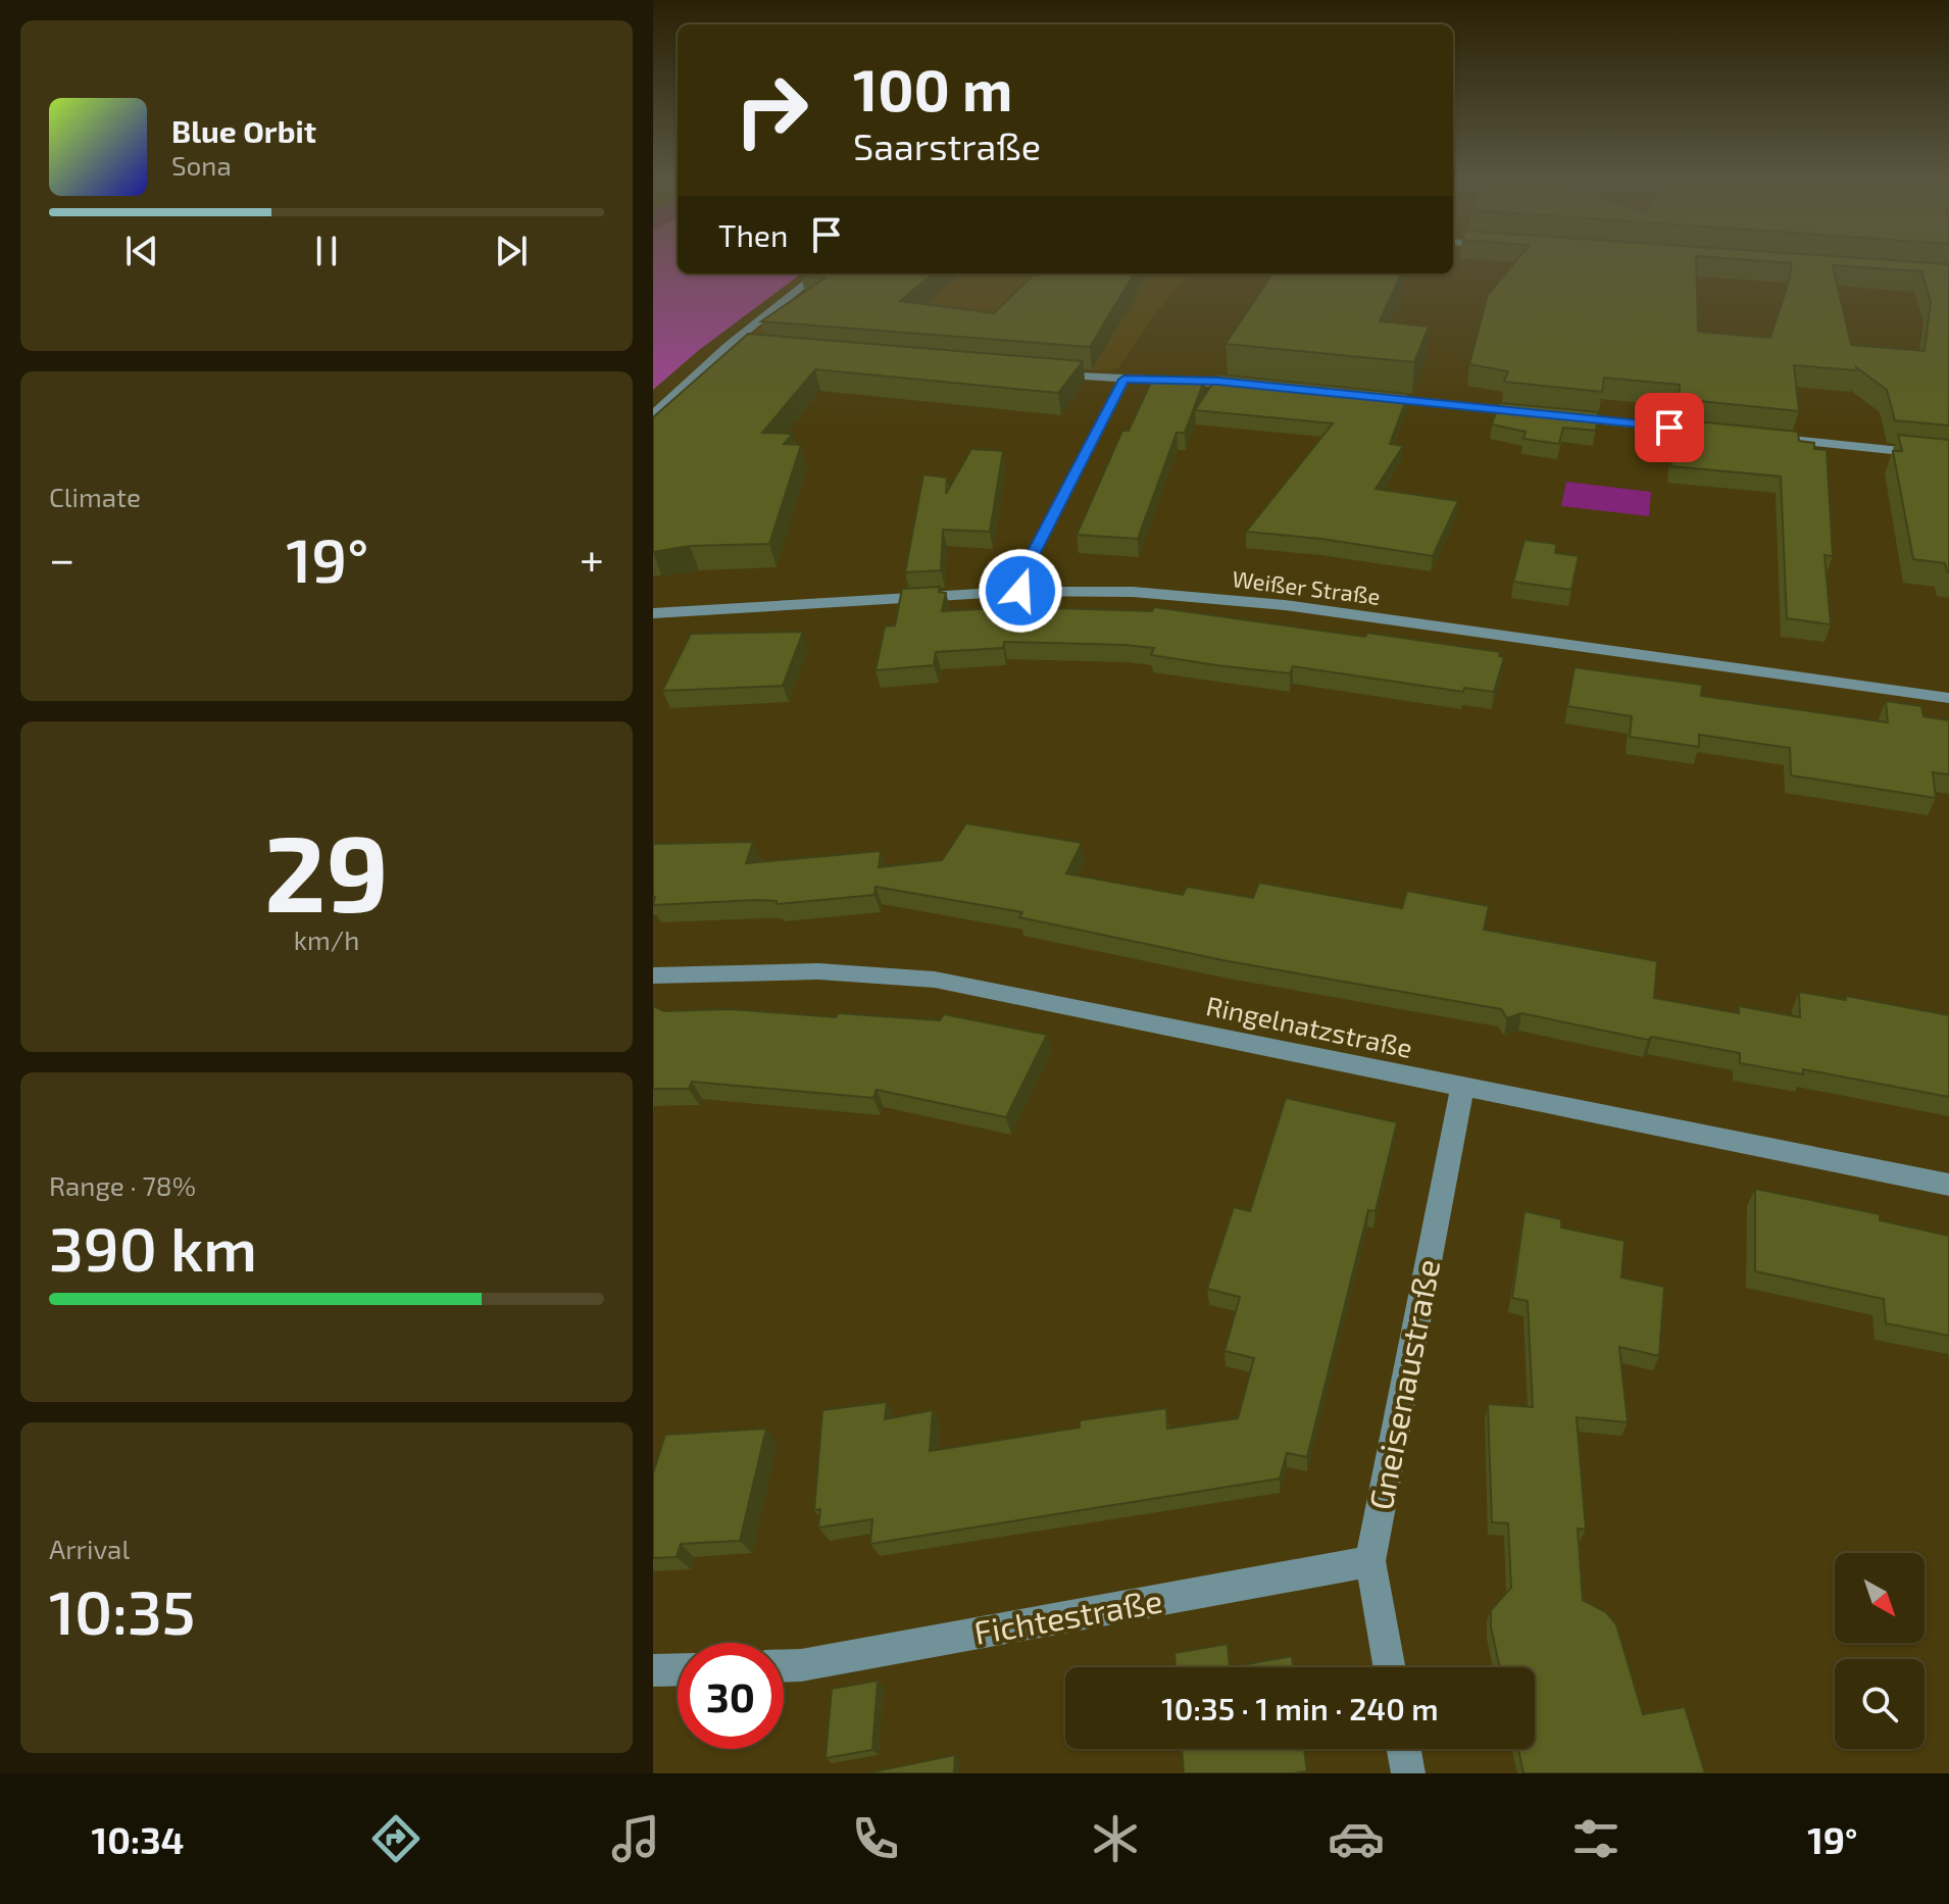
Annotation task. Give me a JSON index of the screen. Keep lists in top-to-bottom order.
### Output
{
  "streets": {
    "street": [
      "Weißer Straße",
      "Ringelnatzstraße",
      "Gneisenaustraße",
      "Fichtestraße"
    ]
  },
  "crossings": [
    ["Ringelnatzstraße", "Gneisenaustraße"],
    ["Gneisenaustraße", "Fichtestraße"]
  ],
  "north": "bottom right",
  "page": {
    "turn": ["100 m", "Saarstraße"],
    "song": ["Blue Orbit", "Sona"],
    "then": "Then",
    "tile": [
      "Climate",
      ["29", "km/h"],
      ["Range · 78%", "390 km"],
      ["Arrival", "10:35"]
    ],
    "heat": ["−", "19°", "+"],
    "limit": "30",
    "trip": "10:35 · 1 min · 240 m",
    "tabs": ["10:34", "19°"]
  }
}
